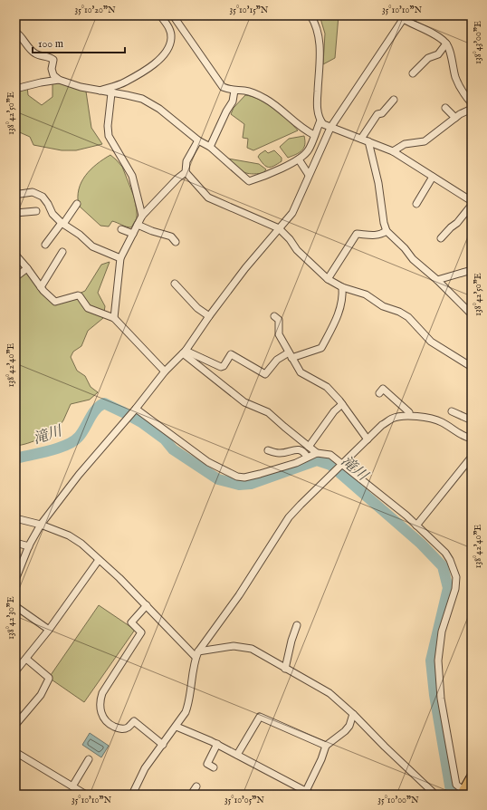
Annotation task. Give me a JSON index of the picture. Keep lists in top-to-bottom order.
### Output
{
  "water": ["滝川"],
  "scale_bar": "100 m",
  "coordinates": [
    "35°10'20\"N",
    "35°10'15\"N",
    "35°10'10\"N",
    "138°43'00\"E",
    "138°42'50\"E",
    "138°42'40\"E",
    "138°42'30\"E",
    "35°10'05\"N",
    "35°10'00\"N"
  ]
}
